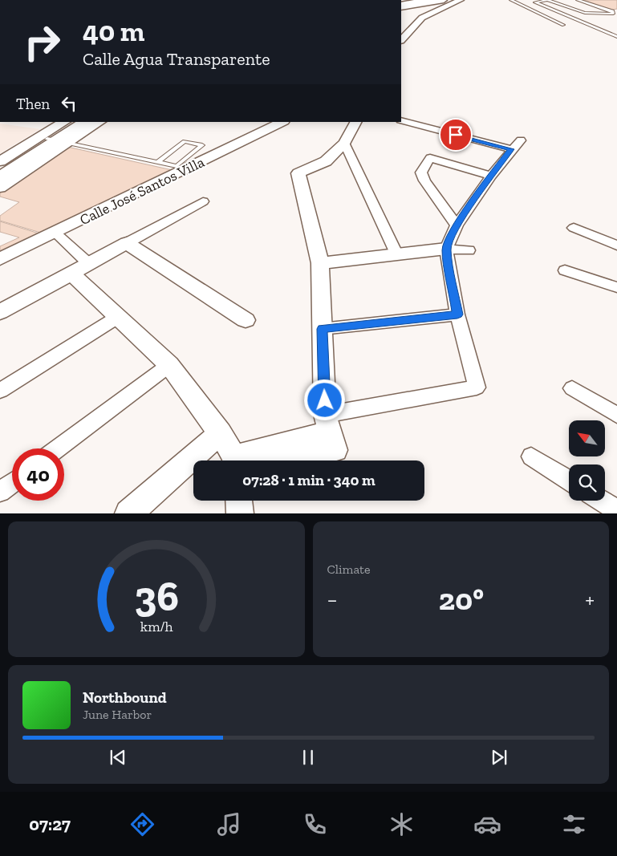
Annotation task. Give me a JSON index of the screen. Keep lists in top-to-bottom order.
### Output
{
  "streets": {
    "street": ["Calle José Santos Villa"]
  },
  "north": "top left",
  "page": {
    "turn": ["40 m", "Calle Agua Transparente"],
    "then": "Then",
    "limit": "40",
    "trip": "07:28 · 1 min · 340 m",
    "tile": "Climate",
    "heat": ["−", "20°", "+"],
    "song": ["Northbound", "June Harbor"],
    "tabs": "07:27",
    "gauge": ["36", "km/h"]
  }
}
